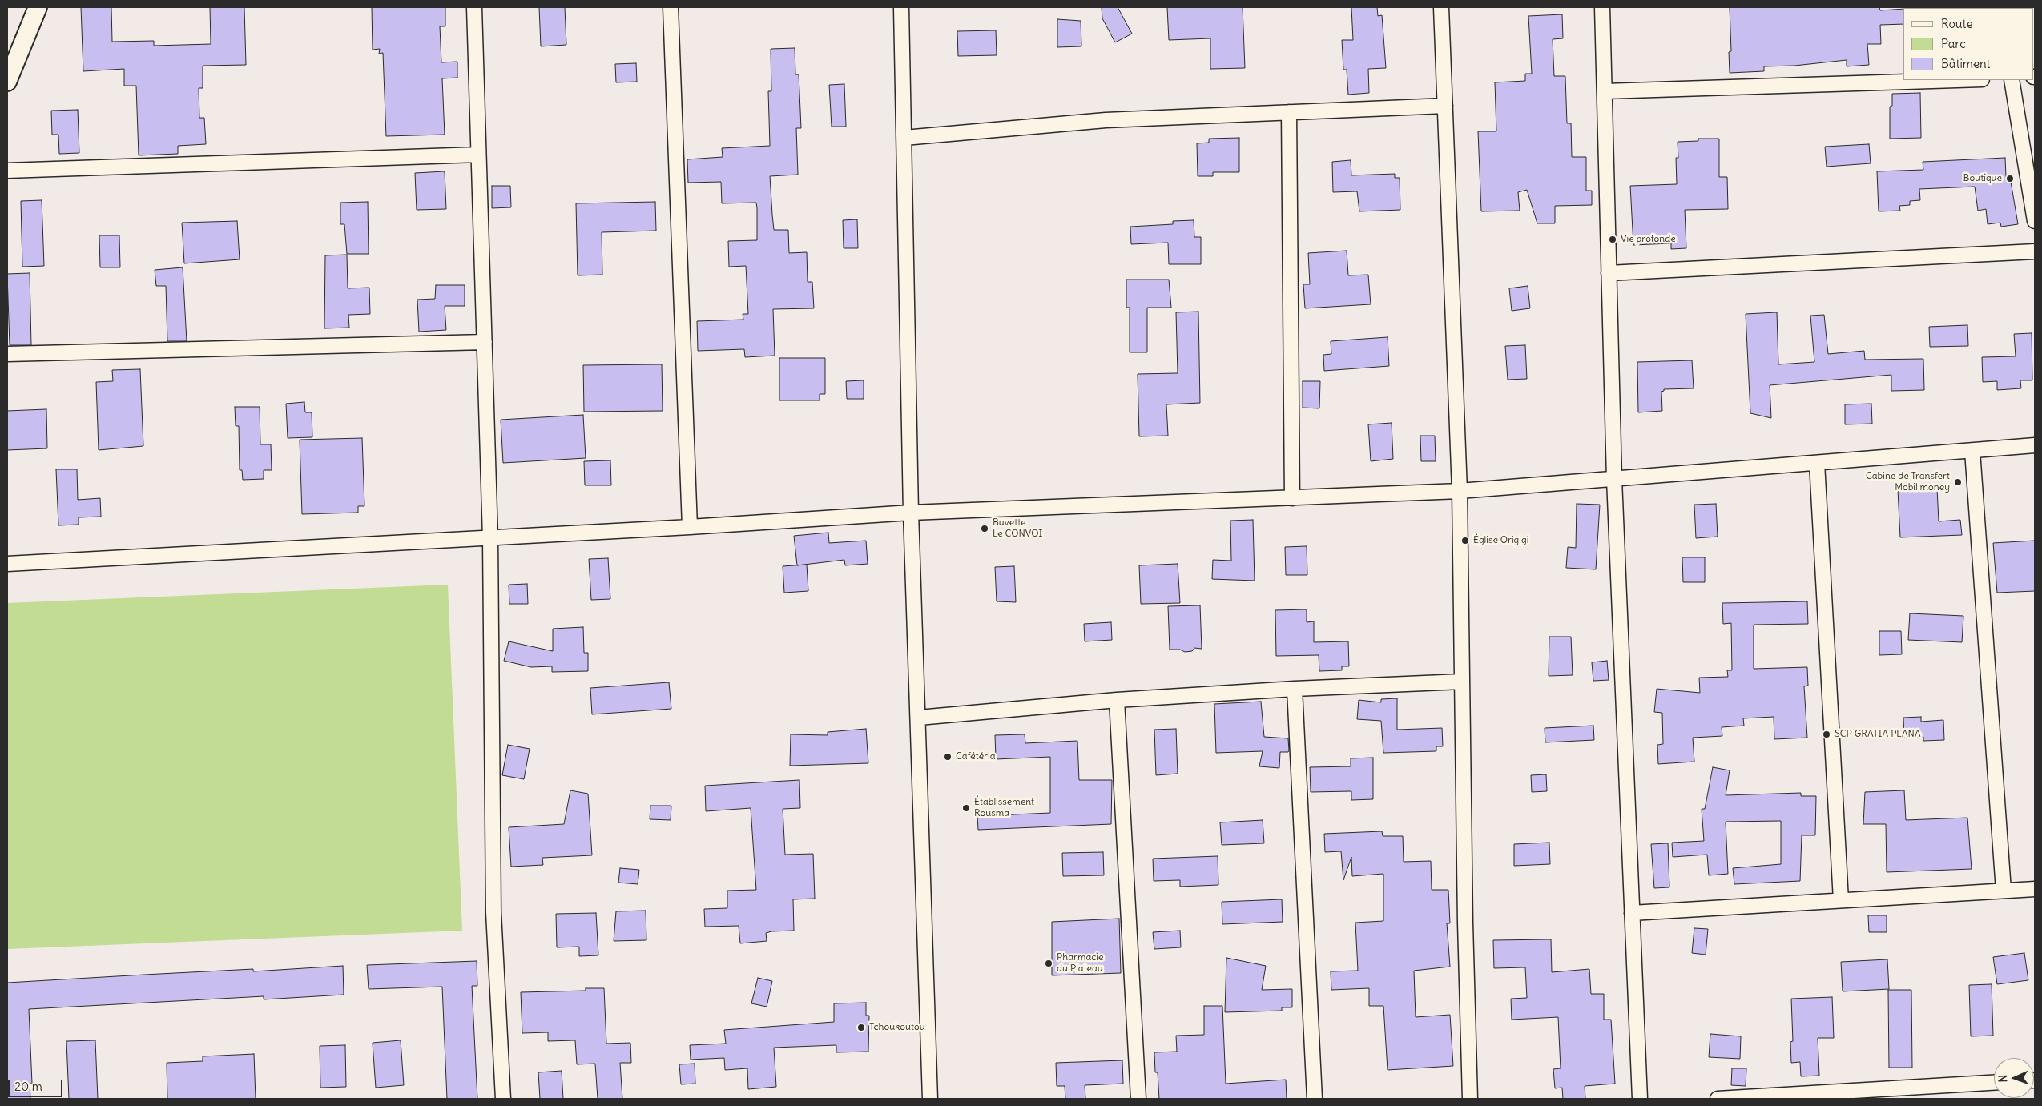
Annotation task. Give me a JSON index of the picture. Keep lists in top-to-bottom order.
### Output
{
  "places": [
    "Boutique",
    "Vie profonde",
    "Cabine de Transfert Mobil money",
    "Buvette Le CONVOI",
    "Église Origigi",
    "SCP GRATIA PLANA",
    "Cafétéria",
    "Établissement Rousma",
    "Pharmacie du Plateau",
    "Tchoukoutou"
  ],
  "legend": ["Route", "Parc", "Bâtiment"],
  "scale_bar": "20 m",
  "north": "left"
}
